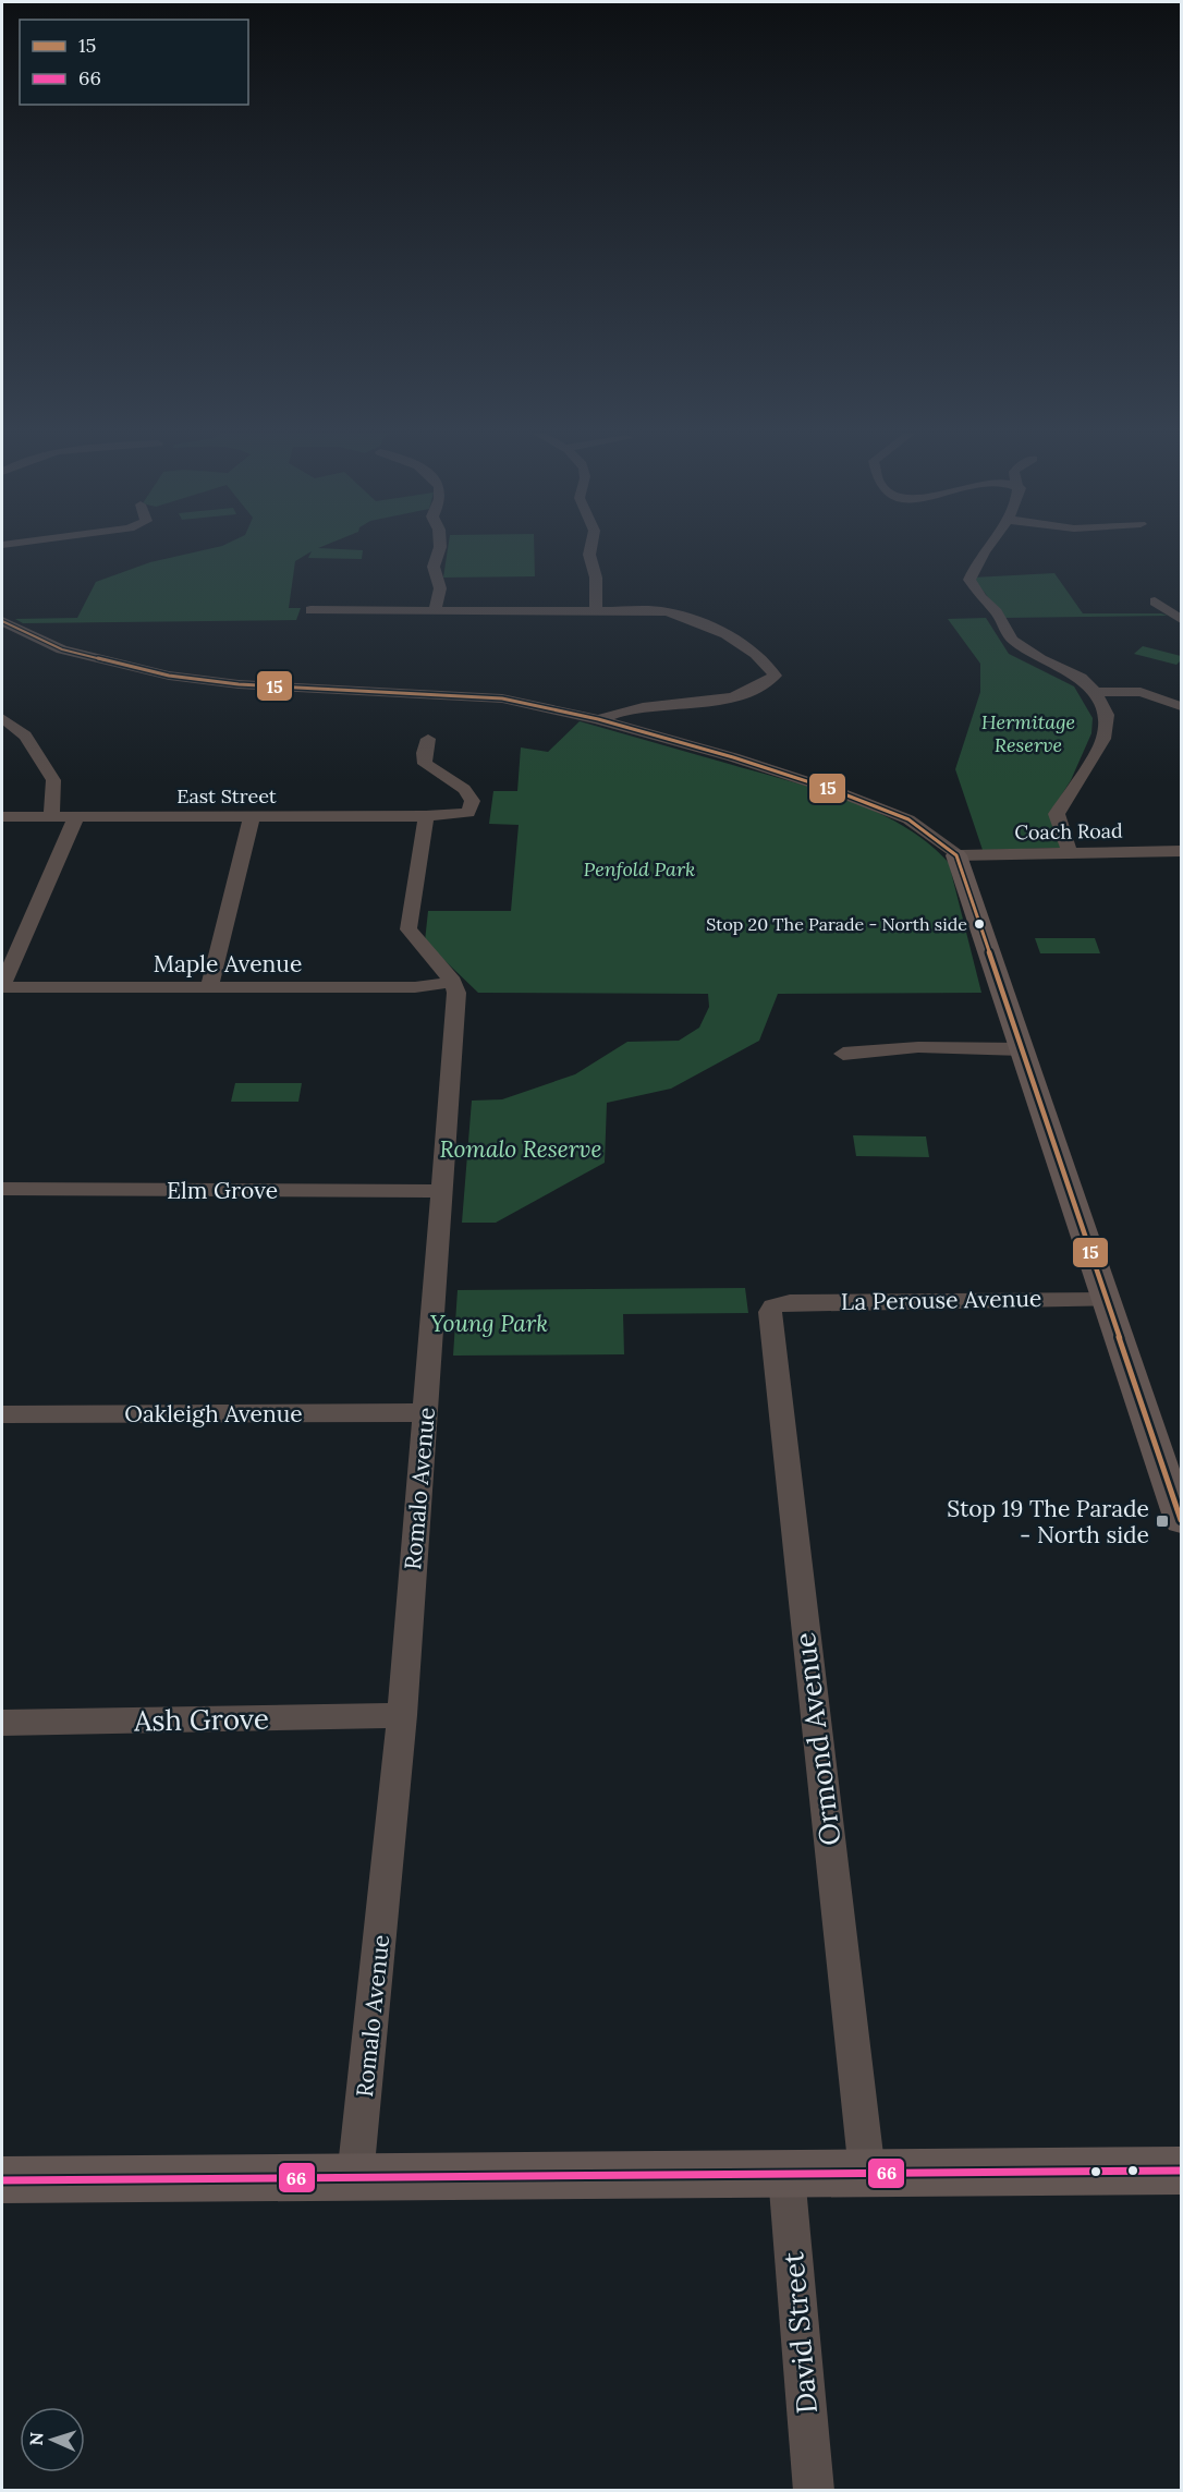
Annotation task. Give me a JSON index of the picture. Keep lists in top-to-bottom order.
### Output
{
  "streets": {
    "street": [
      "East Street",
      "Coach Road",
      "Maple Avenue",
      "Elm Grove",
      "La Perouse Avenue",
      "Oakleigh Avenue",
      "Romalo Avenue",
      "Ash Grove",
      "Ormond Avenue",
      "David Street"
    ]
  },
  "crossings": [
    ["Maple Avenue", "Romalo Avenue"],
    ["Elm Grove", "Romalo Avenue"],
    ["La Perouse Avenue", "Ormond Avenue"],
    ["Oakleigh Avenue", "Romalo Avenue"],
    ["Romalo Avenue", "Ash Grove"]
  ],
  "parks": [
    "Hermitage Reserve",
    "Penfold Park",
    "Romalo Reserve",
    "Young Park"
  ],
  "places": {
    "other": ["Stop 20 The Parade - North side"],
    "transit": ["Stop 19 The Parade - North side"]
  },
  "lines": ["transit line 15", "transit line 66"],
  "legend": ["15", "66"],
  "north": "left"
}
